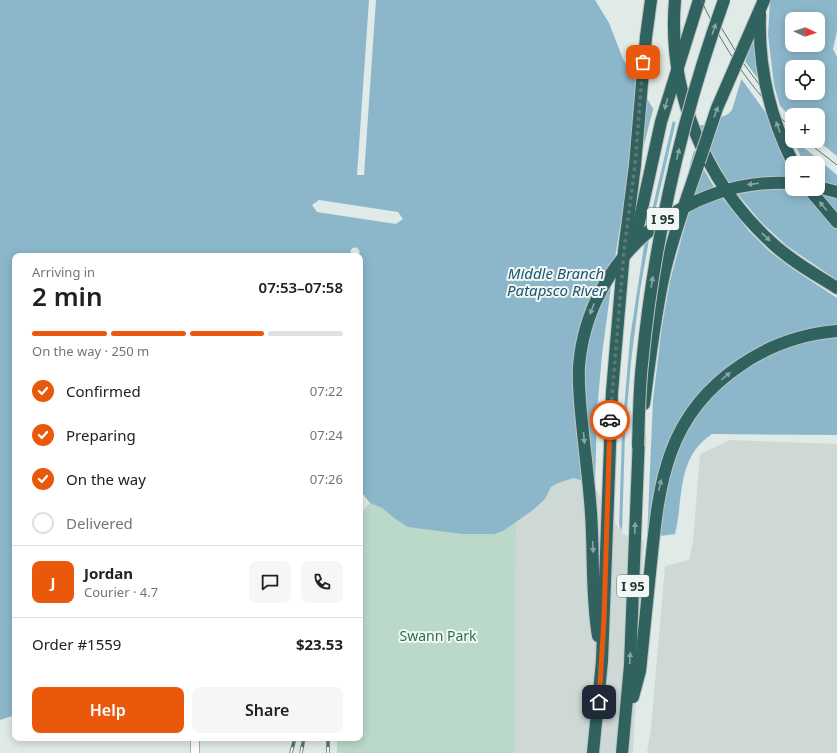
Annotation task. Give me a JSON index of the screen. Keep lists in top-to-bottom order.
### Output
{
  "streets": {
    "highway": ["I 95"]
  },
  "water": ["Middle Branch Patapsco River"],
  "parks": ["Swann Park"],
  "north": "right",
  "page": {
    "map_buttons": ["+", "−"],
    "heading": ["2 min", "Arriving in", "07:53–07:58"],
    "panel": [
      "Jordan",
      "Courier · 4.7",
      "Order #1559",
      "$23.53"
    ],
    "bar": "On the way · 250 m",
    "list": [
      ["Confirmed", "07:22"],
      ["Preparing", "07:24"],
      ["On the way", "07:26"],
      "Delivered"
    ],
    "round": "J",
    "buttons": ["Help", "Share"]
  }
}
